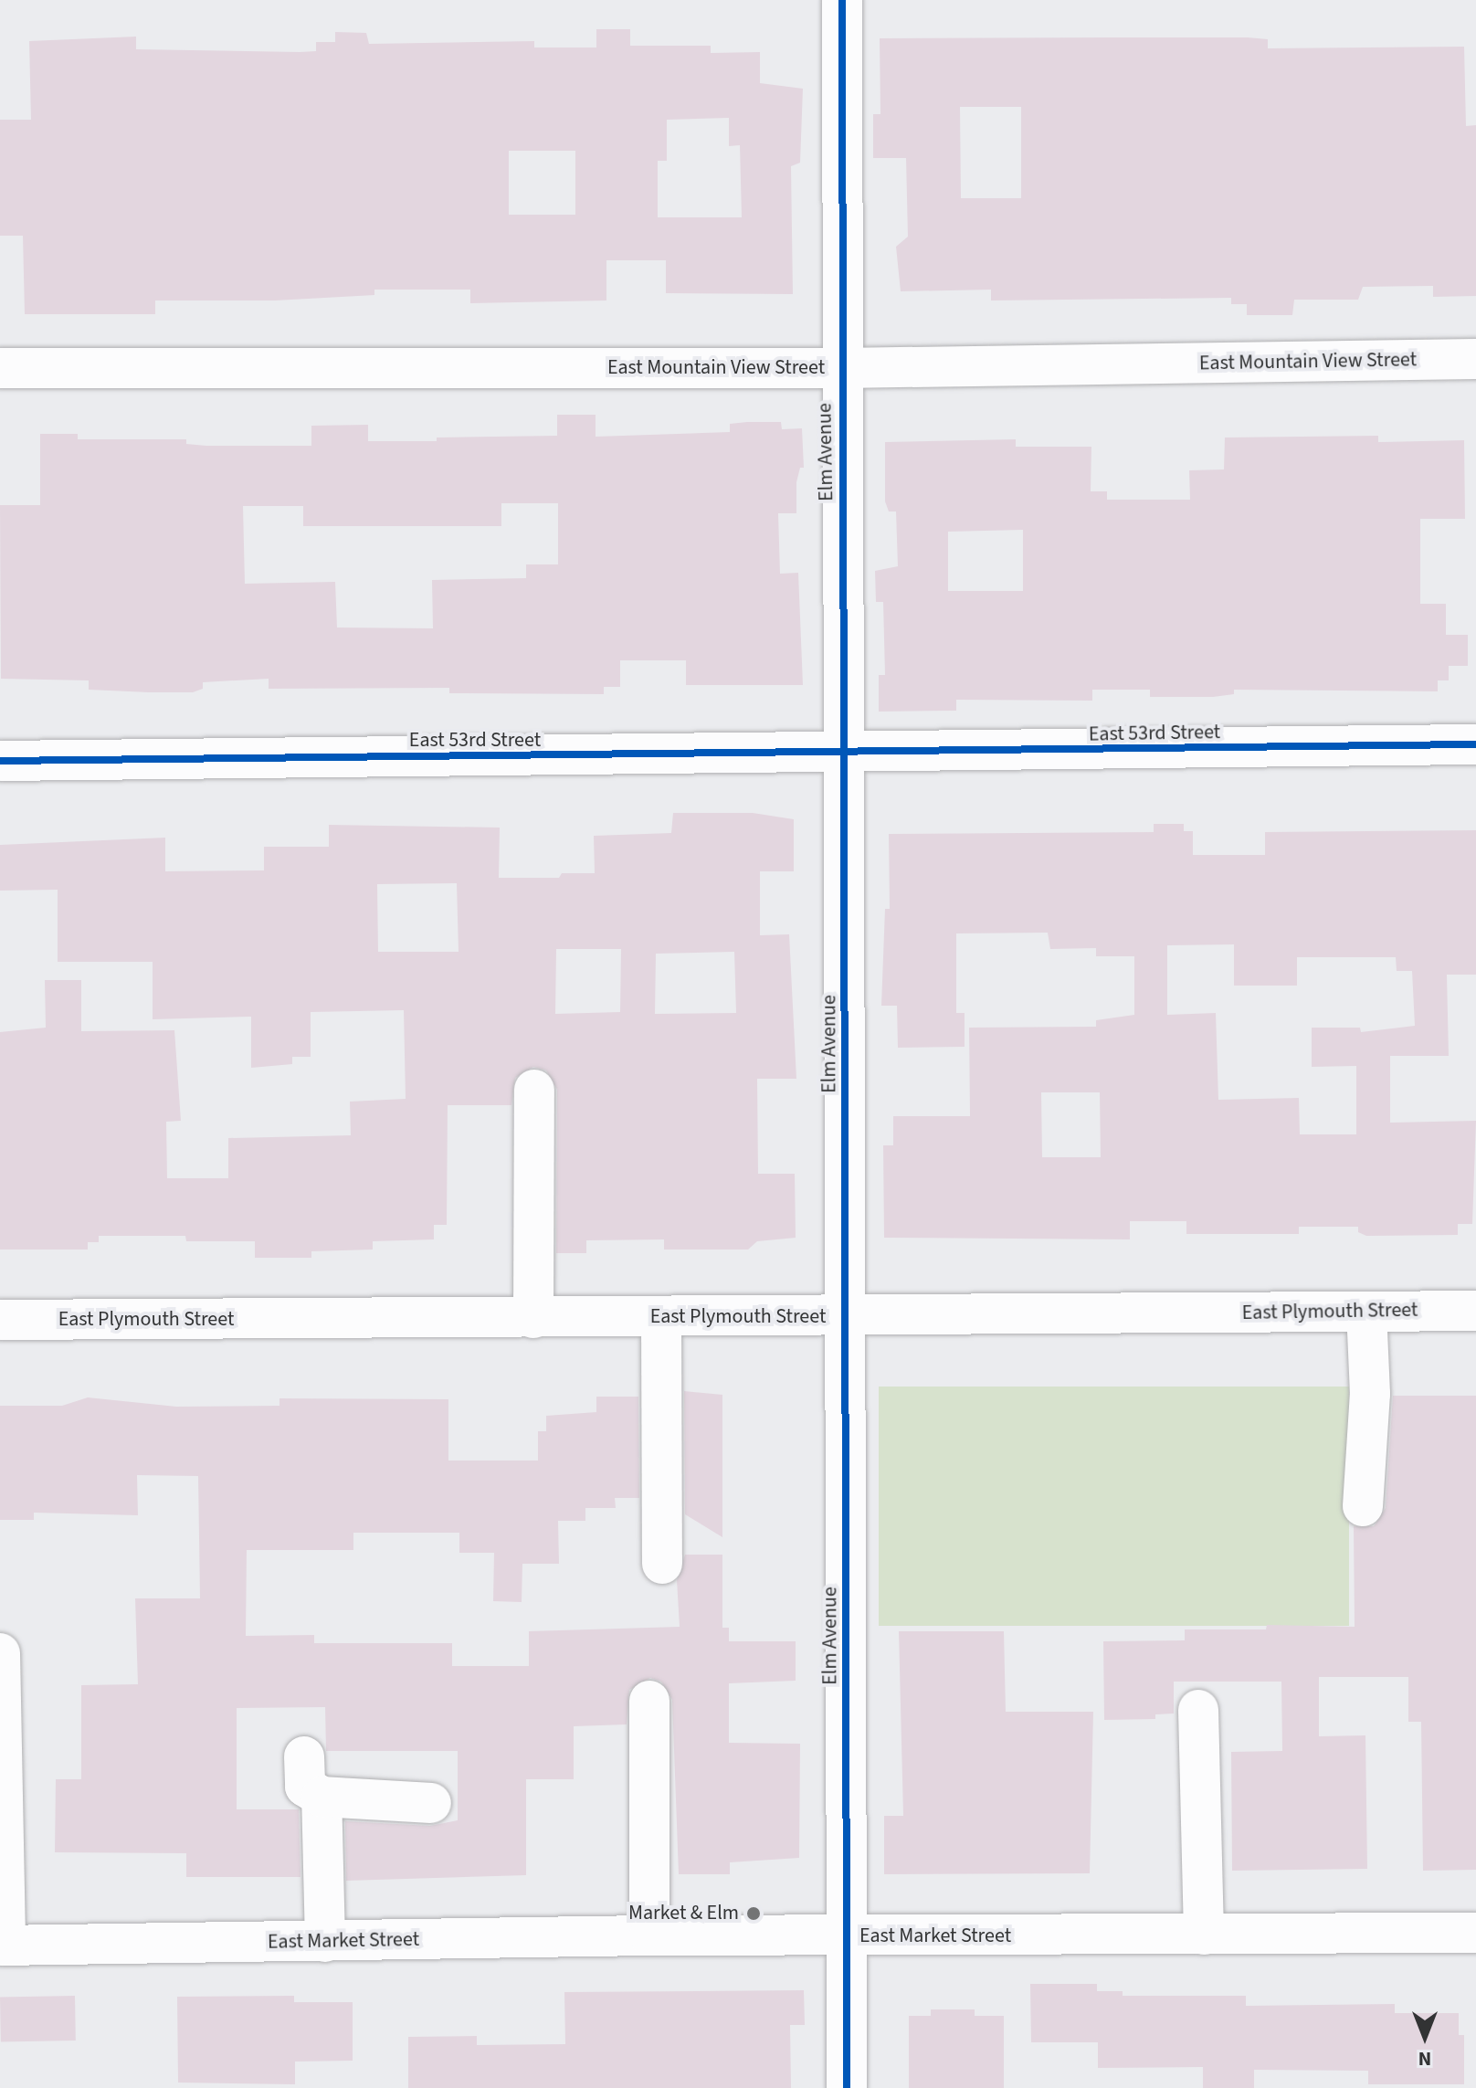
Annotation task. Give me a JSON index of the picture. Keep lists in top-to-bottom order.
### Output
{
  "streets": {
    "street": [
      "East Mountain View Street",
      "Elm Avenue",
      "East 53rd Street",
      "East Plymouth Street",
      "East Market Street"
    ]
  },
  "crossings": [
    ["East Mountain View Street", "Elm Avenue"],
    ["Elm Avenue", "East 53rd Street"],
    ["Elm Avenue", "East Plymouth Street"],
    ["Elm Avenue", "East Market Street"]
  ],
  "places": ["Market & Elm"],
  "north": "bottom"
}
